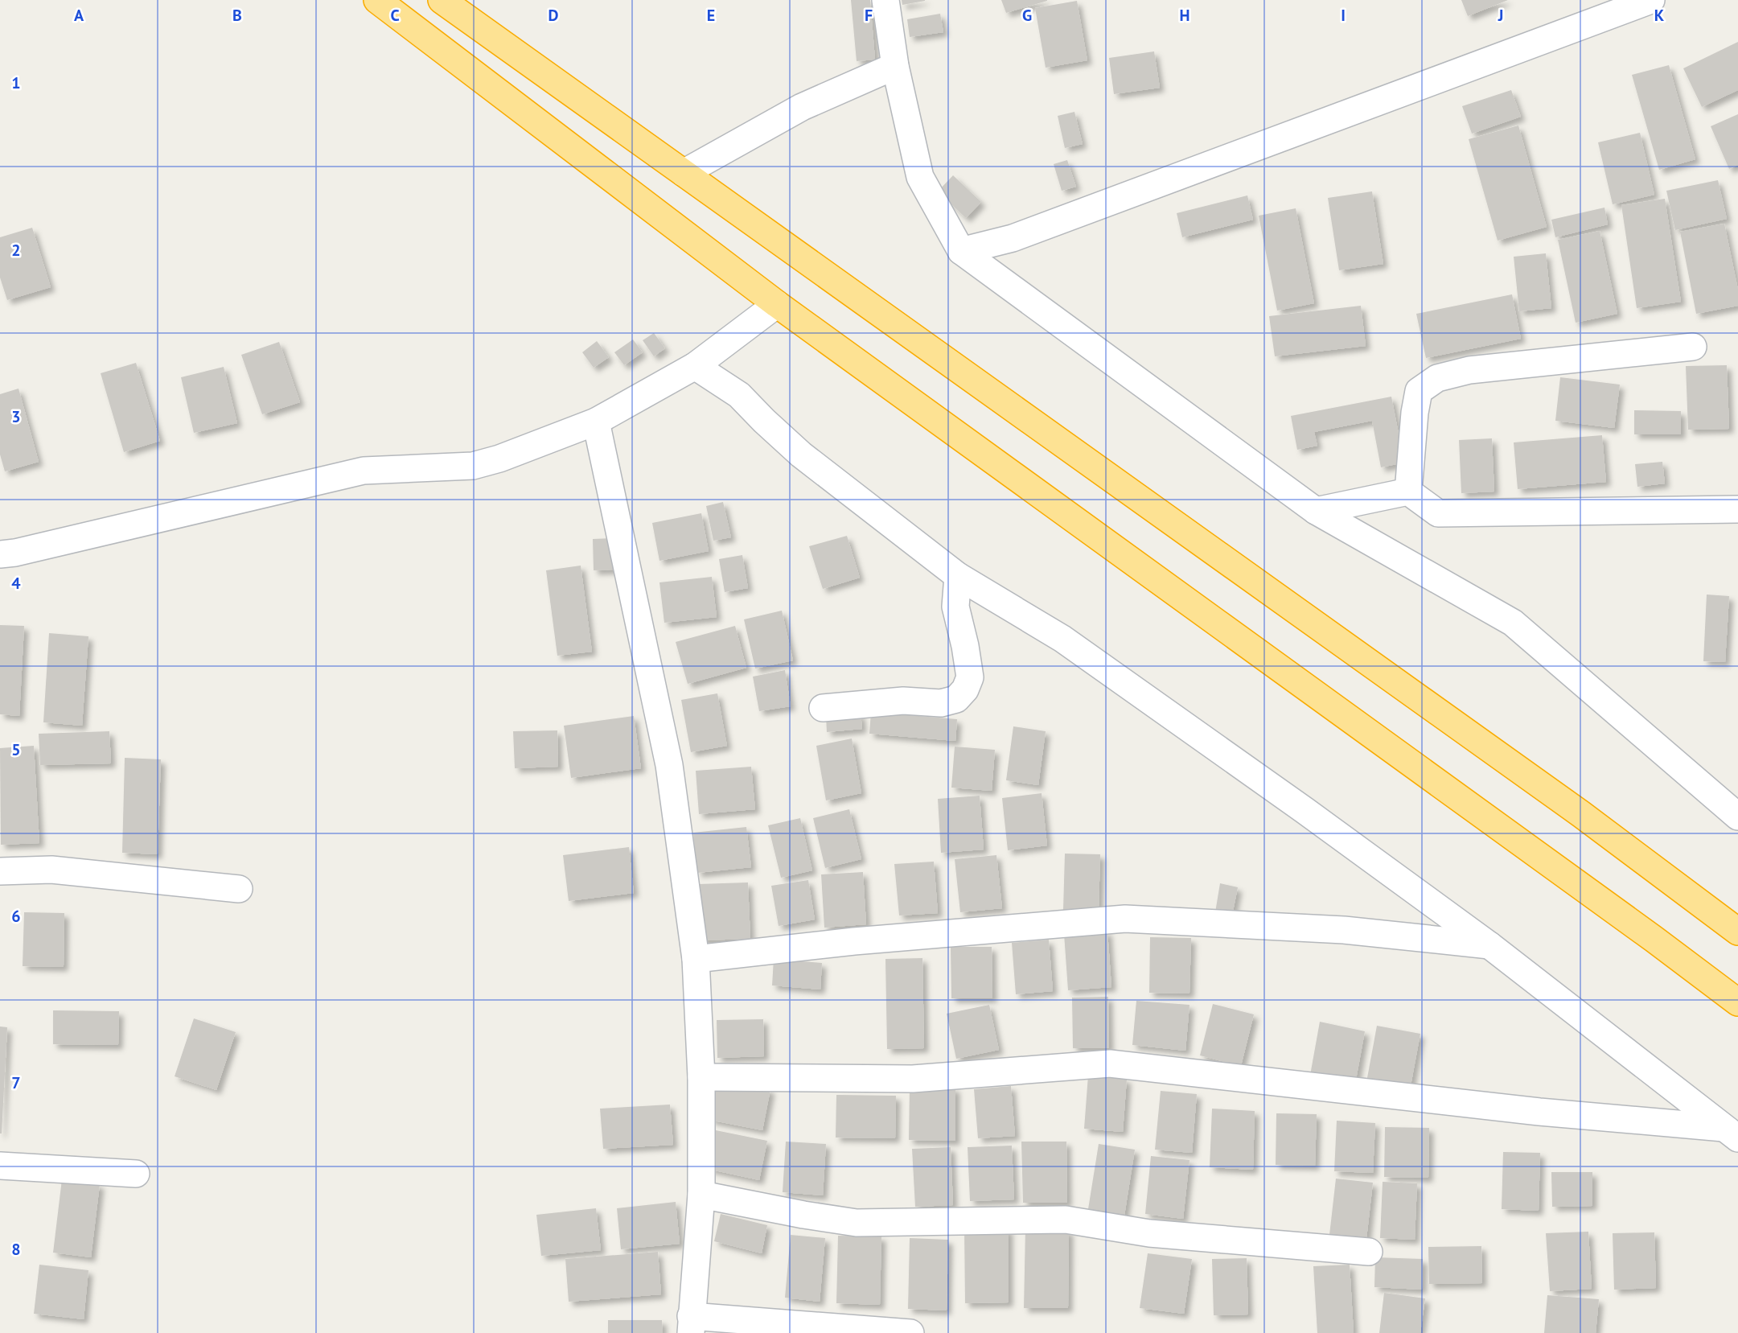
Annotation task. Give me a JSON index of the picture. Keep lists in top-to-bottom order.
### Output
{
  "grid": {
    "columns": [
      "A",
      "B",
      "C",
      "D",
      "E",
      "F",
      "G",
      "H",
      "I",
      "J",
      "K"
    ],
    "rows": [
      "1",
      "2",
      "3",
      "4",
      "5",
      "6",
      "7",
      "8"
    ]
  }
}
